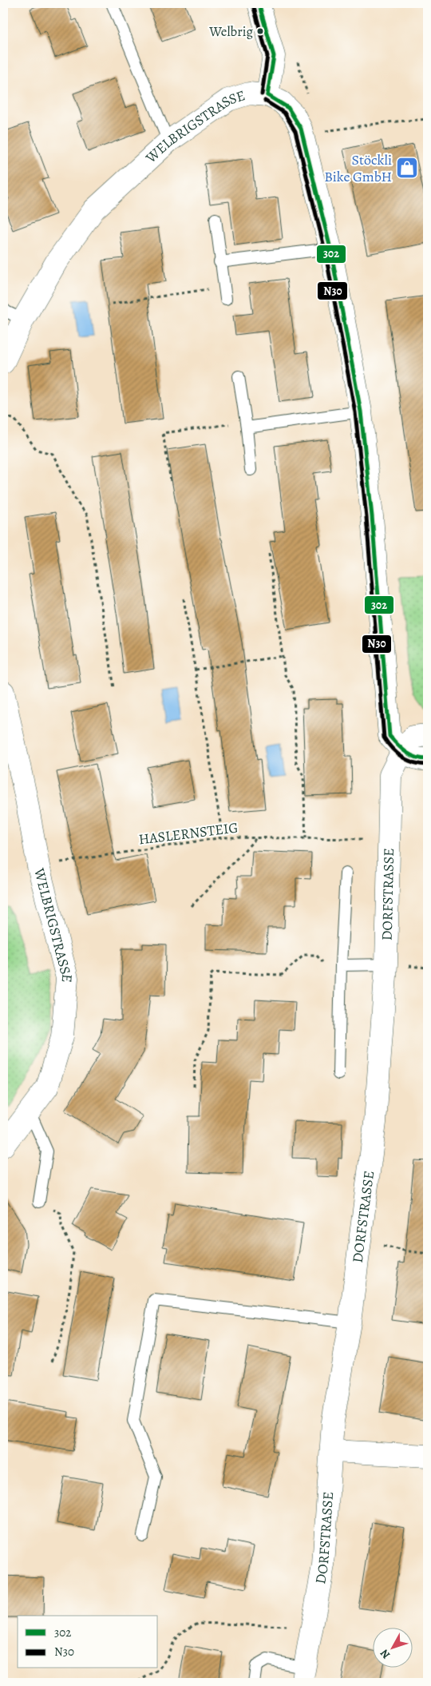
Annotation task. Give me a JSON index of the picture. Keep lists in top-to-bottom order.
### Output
{
  "streets": {
    "street": ["WELBRIGSTRASSE", "DORFSTRASSE"],
    "path": ["HASLERNSTEIG"]
  },
  "crossings": [
    ["WELBRIGSTRASSE", "HASLERNSTEIG"],
    ["WELBRIGSTRASSE", "DORFSTRASSE"],
    ["HASLERNSTEIG", "DORFSTRASSE"]
  ],
  "places": {
    "other": ["Welbrig"],
    "shop": ["Stöckli Bike GmbH"]
  },
  "lines": ["transit line 302", "transit line N30"],
  "legend": ["302", "N30"],
  "north": "bottom left"
}
